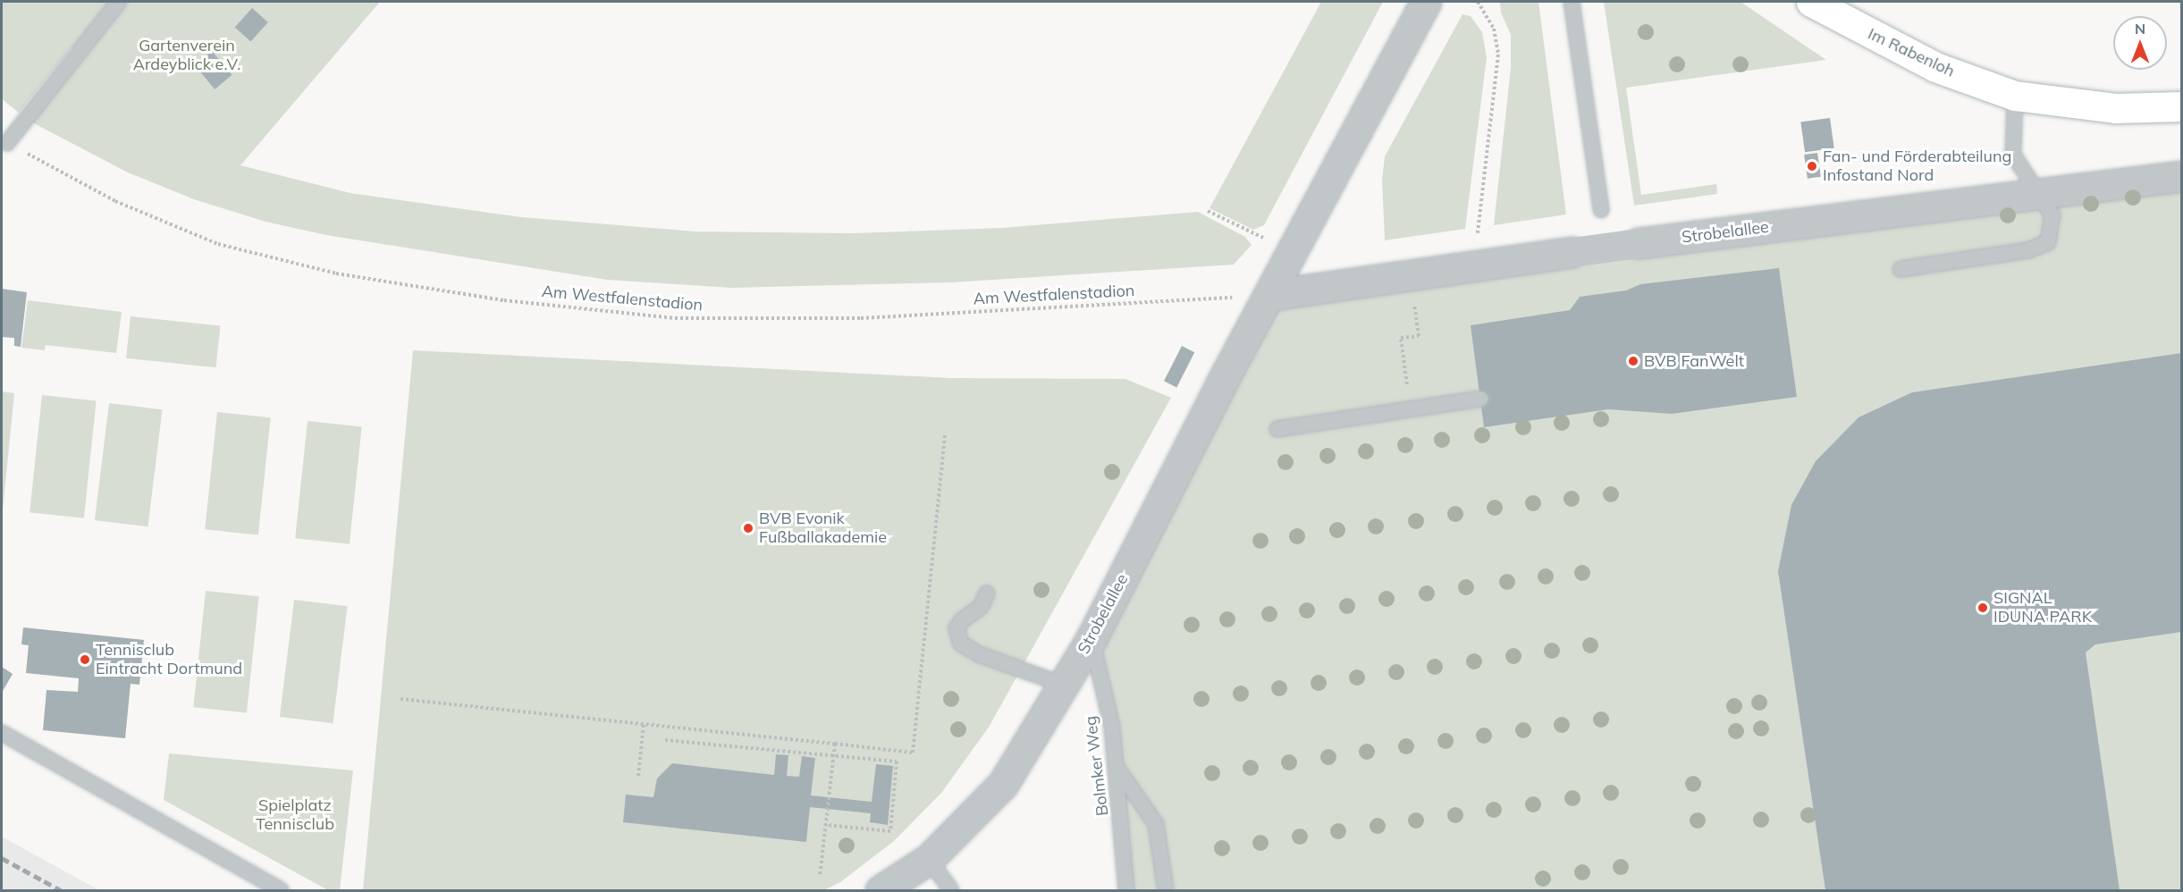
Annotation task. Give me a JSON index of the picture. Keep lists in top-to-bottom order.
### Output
{
  "streets": {
    "street": ["Im Rabenloh", "Strobelallee"],
    "lane": ["Bolmker Weg"],
    "path": ["Am Westfalenstadion"]
  },
  "crossings": [
    ["Strobelallee", "Am Westfalenstadion"],
    ["Strobelallee", "Bolmker Weg"]
  ],
  "parks": ["Gartenverein Ardeyblick e.V.", "Spielplatz Tennisclub"],
  "places": [
    "Fan- und Förderabteilung Infostand Nord",
    "BVB FanWelt",
    "BVB Evonik Fußballakademie",
    "SIGNAL IDUNA PARK",
    "Tennisclub Eintracht Dortmund"
  ],
  "north": "top"
}
